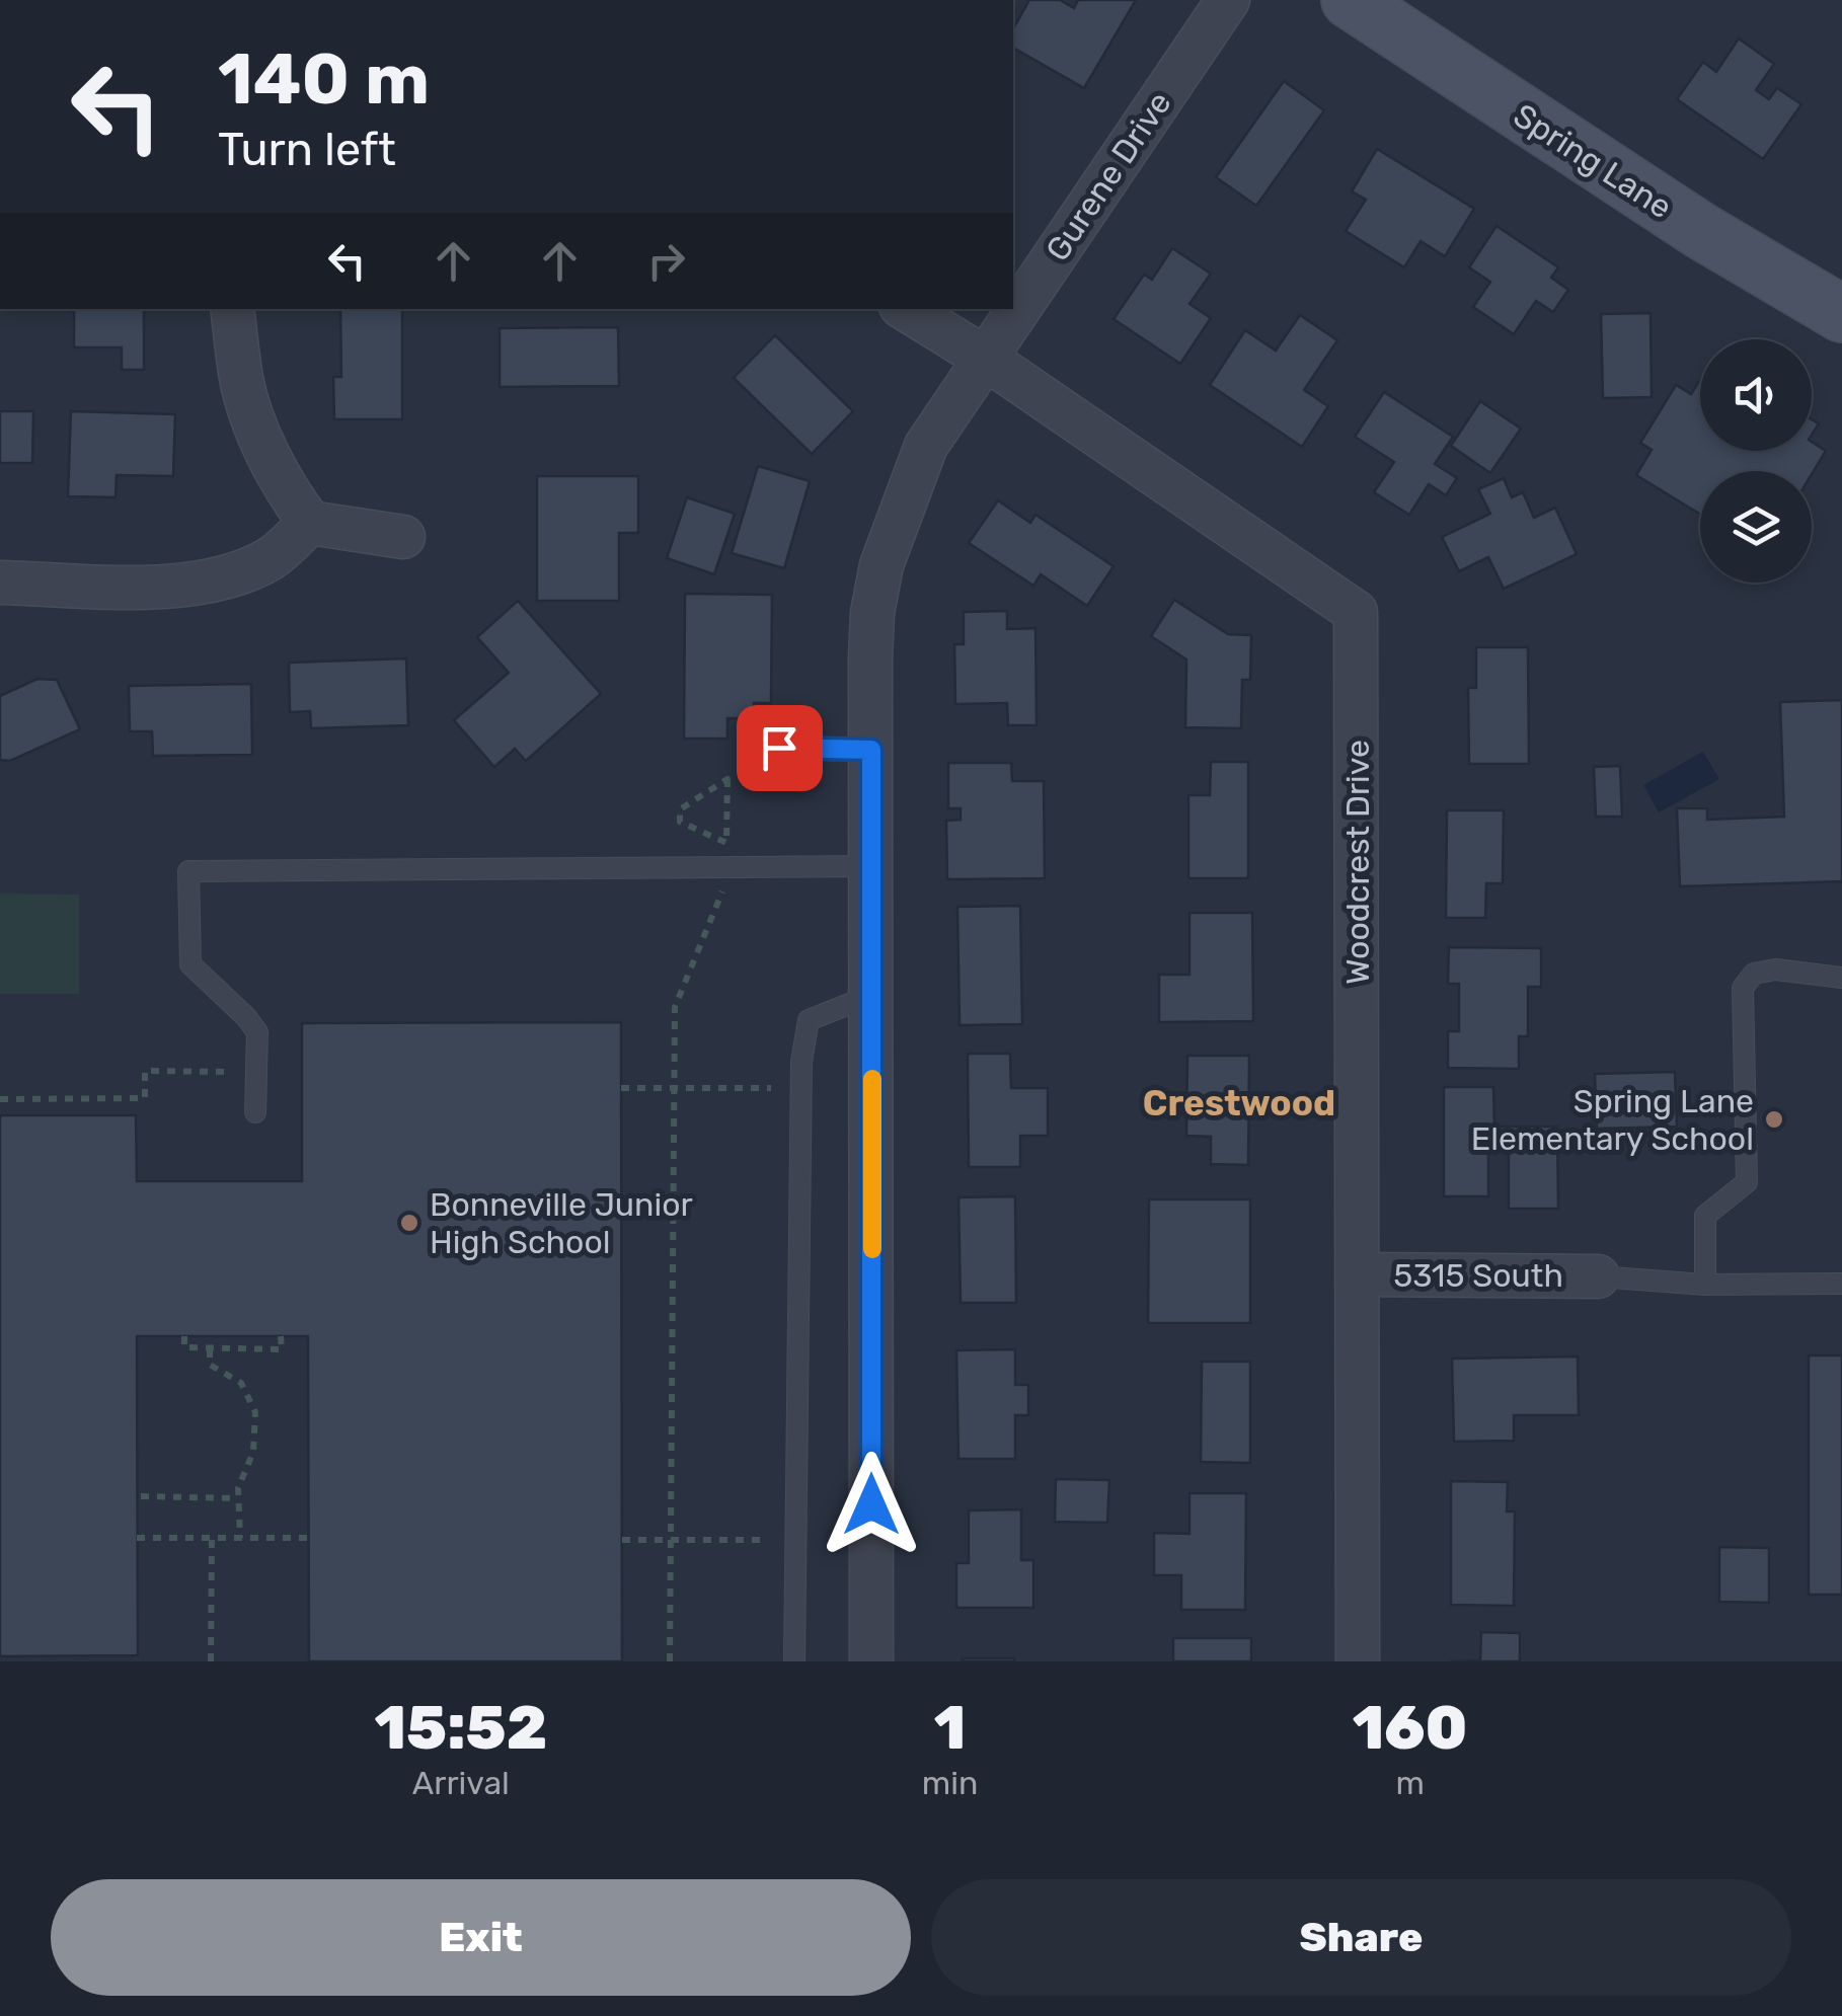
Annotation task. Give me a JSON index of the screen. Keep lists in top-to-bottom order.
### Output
{
  "streets": {
    "street": [
      "Spring Lane",
      "Gurene Drive",
      "Woodcrest Drive",
      "5315 South"
    ]
  },
  "crossings": [
    ["Gurene Drive", "Woodcrest Drive"],
    ["Woodcrest Drive", "5315 South"]
  ],
  "districts": ["Crestwood"],
  "places": ["Spring Lane Elementary School", "Bonneville Junior High School"],
  "page": {
    "turn": ["140 m", "Turn left"],
    "eta": [
      "15:52",
      "Arrival",
      "1",
      "min",
      "160",
      "m"
    ],
    "buttons": ["Exit", "Share"]
  }
}
